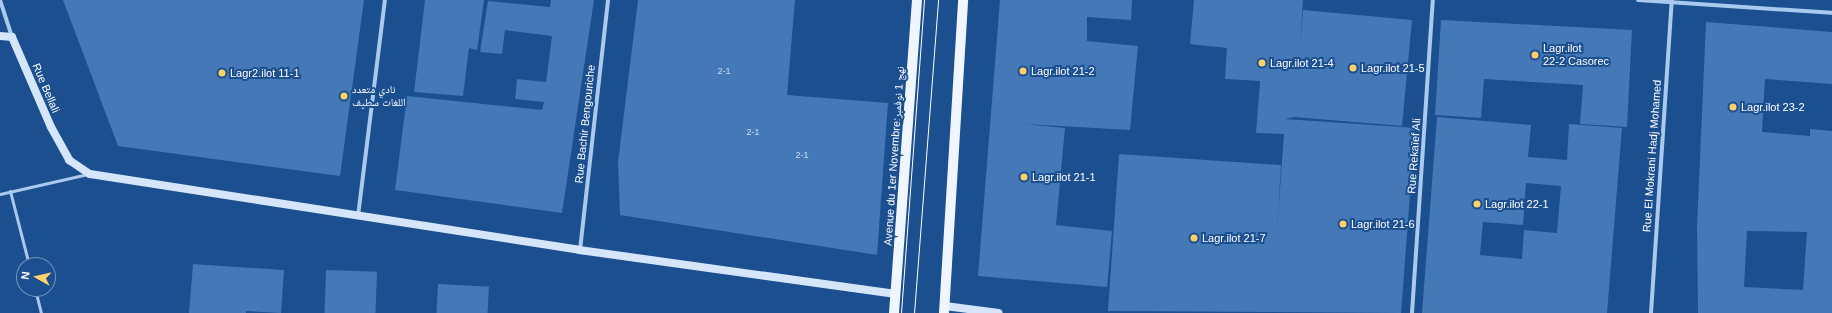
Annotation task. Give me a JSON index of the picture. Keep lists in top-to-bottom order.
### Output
{
  "streets": {
    "main road": ["Avenue du 1er Novembre;نهج 1 نوفمبر"],
    "street": [
      "Rue Bellali",
      "Rue Bachir Bengouriche",
      "Rue Rekaïef Ali",
      "Rue El Mokrani Hadj Mohamed"
    ]
  },
  "places": [
    "Lagr.ilot 22-2 Casorec",
    "Lagr.ilot 21-4",
    "Lagr.ilot 21-5",
    "Lagr.ilot 21-2",
    "Lagr2.ilot 11-1",
    "نادي متعدد اللغات سطيف",
    "Lagr.ilot 23-2",
    "Lagr.ilot 21-1",
    "Lagr.ilot 22-1",
    "Lagr.ilot 21-6",
    "Lagr.ilot 21-7"
  ],
  "house_numbers": ["2-1", "2-1", "2-1"],
  "north": "left"
}
